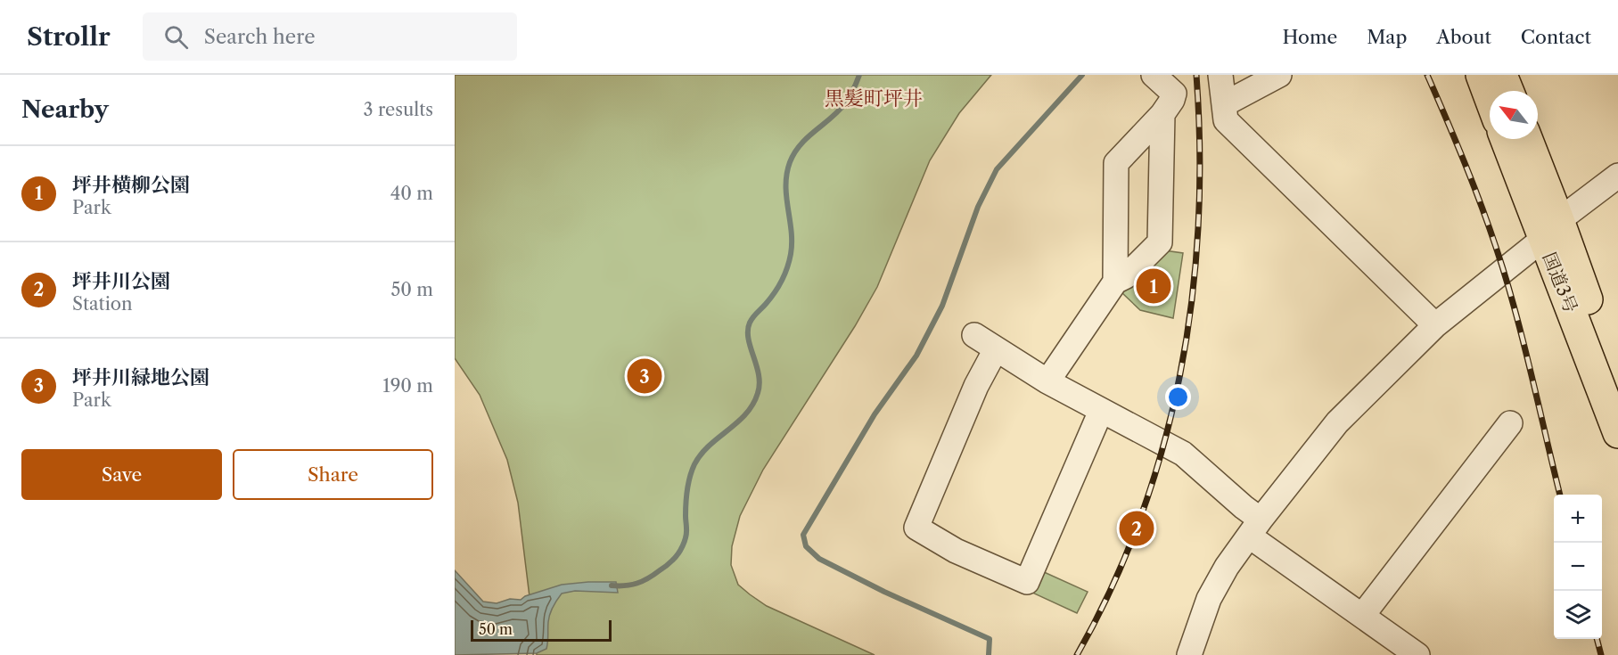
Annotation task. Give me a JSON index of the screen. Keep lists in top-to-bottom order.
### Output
{
  "streets": {
    "highway": ["国道3号"]
  },
  "districts": ["黒髪町坪井"],
  "scale_bar": "50 m",
  "north": "top left",
  "page": {
    "header": "Strollr",
    "search": "Search here",
    "nav": [
      "Home",
      "Map",
      "About",
      "Contact"
    ],
    "heading": ["Nearby", "3 results"],
    "list": [
      {
        "mark": "1",
        "name": "坪井横柳公園",
        "note": "Park",
        "value": "40 m"
      },
      {
        "mark": "2",
        "name": "坪井川公園",
        "note": "Station",
        "value": "50 m"
      },
      {
        "mark": "3",
        "name": "坪井川緑地公園",
        "note": "Park",
        "value": "190 m"
      }
    ],
    "pins": ["1", "3", "2"],
    "buttons": ["Save", "Share"],
    "map_buttons": ["+", "−"],
    "scale": "50 m"
  }
}
